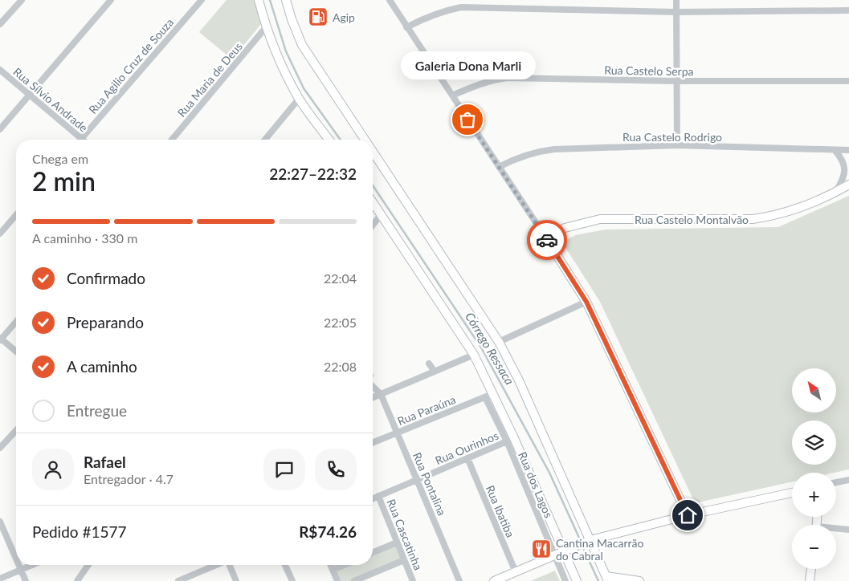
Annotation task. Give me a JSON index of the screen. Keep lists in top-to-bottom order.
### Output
{
  "streets": {
    "main road": ["Rua Castelo Montalvão"],
    "street": [
      "Rua Agilio Cruz de Souza",
      "Rua Castelo Serpa",
      "Rua Maria de Deus",
      "Rua Sílvio Andrade",
      "Rua Castelo Rodrigo",
      "Rua Paraúna",
      "Rua Ourinhos",
      "Rua Pontalina",
      "Rua dos Lagos",
      "Rua Ibatiba",
      "Rua Cascatinha"
    ]
  },
  "crossings": [
    ["Rua Agilio Cruz de Souza", "Rua Sílvio Andrade"],
    ["Rua Paraúna", "Rua Pontalina"],
    ["Rua Paraúna", "Rua dos Lagos"],
    ["Rua Ourinhos", "Rua Pontalina"],
    ["Rua Ourinhos", "Rua dos Lagos"],
    ["Rua Ourinhos", "Rua Ibatiba"],
    ["Rua Ourinhos", "Rua Cascatinha"]
  ],
  "water": ["Córrego Ressaca"],
  "places": {
    "fuel station": ["Agip"],
    "other": ["Galeria Dona Marli"],
    "restaurant": ["Cantina Macarrão do Cabral"]
  },
  "north": "top left",
  "page": {
    "bubble": "Galeria Dona Marli",
    "heading": ["2 min", "Chega em", "22:27–22:32"],
    "panel": [
      "Rafael",
      "Entregador · 4.7",
      "Pedido #1577",
      "R$74.26"
    ],
    "bar": "A caminho · 330 m",
    "list": [
      ["Confirmado", "22:04"],
      ["Preparando", "22:05"],
      ["A caminho", "22:08"],
      "Entregue"
    ],
    "map_buttons": ["+", "−"]
  }
}
